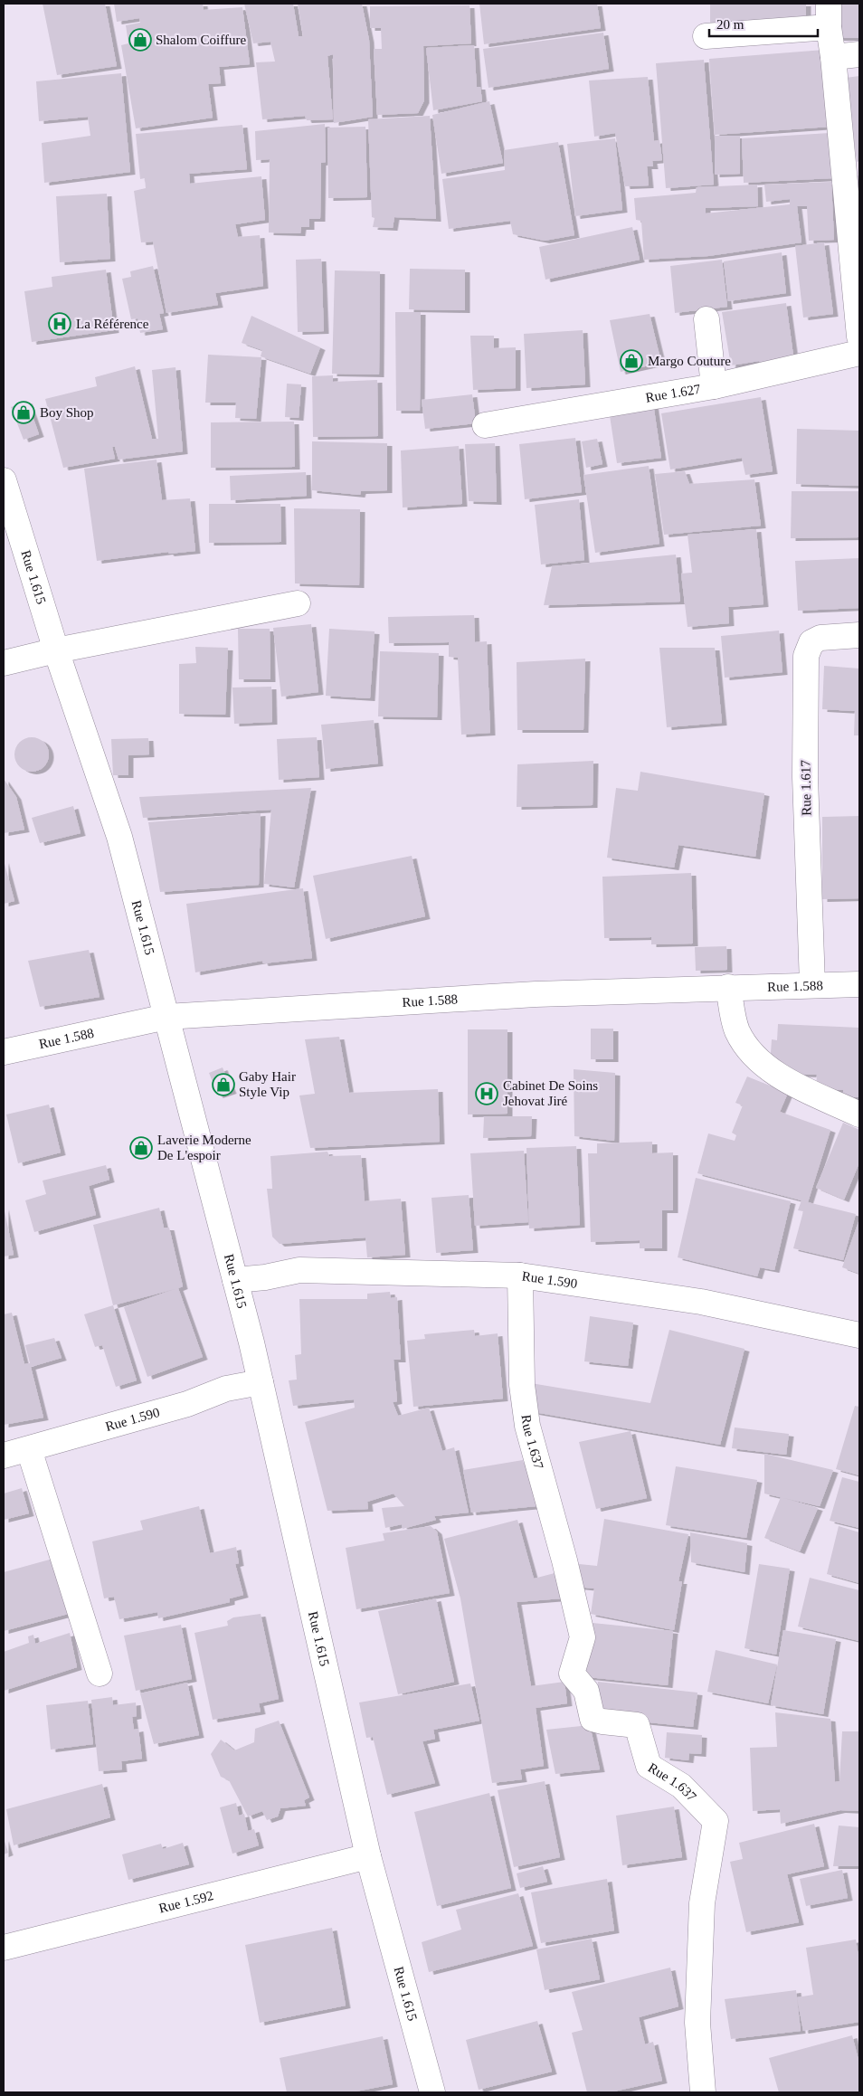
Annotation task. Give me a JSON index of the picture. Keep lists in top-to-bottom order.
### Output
{
  "streets": {
    "street": [
      "Rue 1.627",
      "Rue 1.615",
      "Rue 1.617",
      "Rue 1.588",
      "Rue 1.590",
      "Rue 1.637",
      "Rue 1.592"
    ]
  },
  "crossings": [
    ["Rue 1.615", "Rue 1.588"],
    ["Rue 1.615", "Rue 1.590"],
    ["Rue 1.615", "Rue 1.592"],
    ["Rue 1.617", "Rue 1.588"],
    ["Rue 1.590", "Rue 1.637"]
  ],
  "places": {
    "shop": [
      "Shalom Coiffure",
      "Margo Couture",
      "Boy Shop",
      "Gaby Hair Style Vip",
      "Laverie Moderne De L'espoir"
    ],
    "hospital": ["La Référence", "Cabinet De Soins Jehovat Jiré"]
  },
  "scale_bar": "20 m"
}
